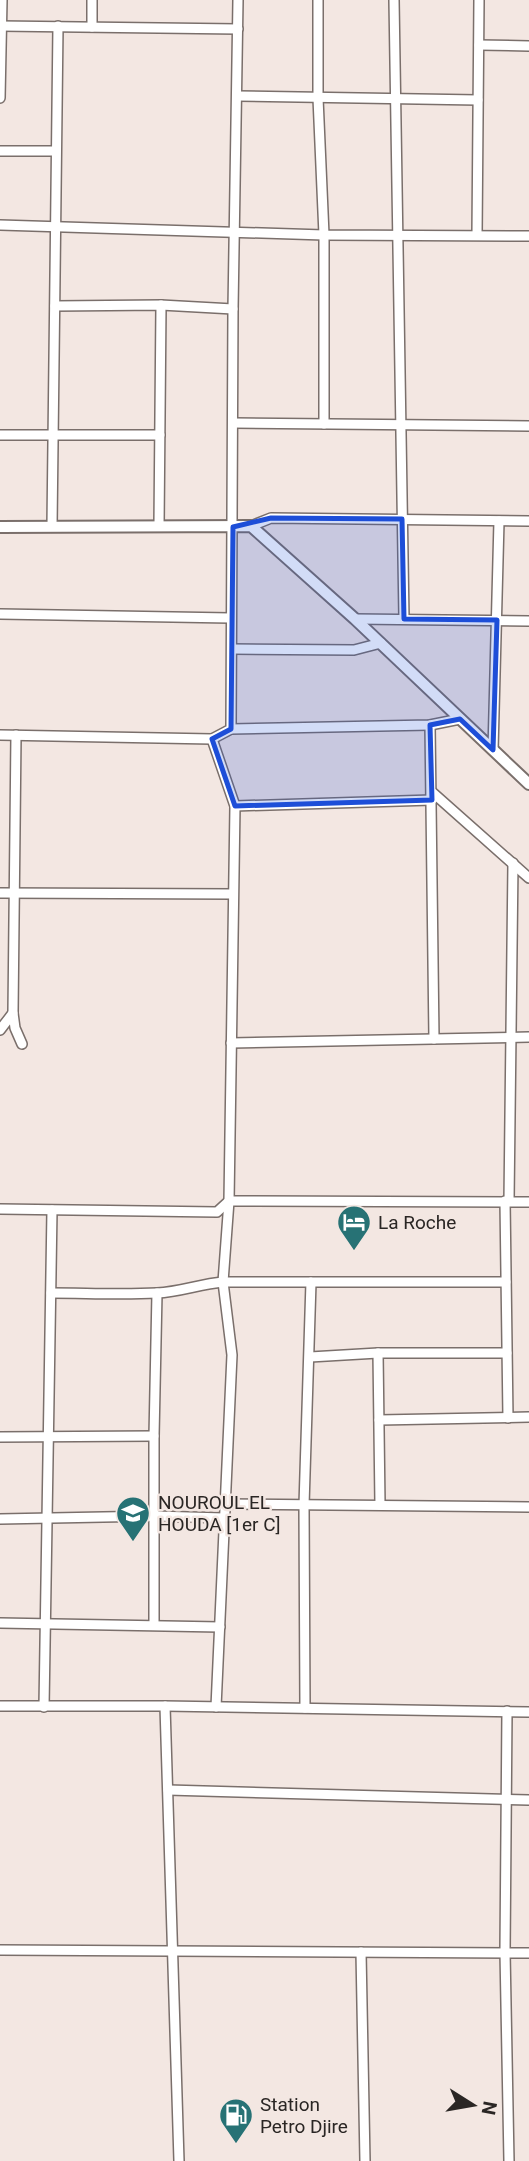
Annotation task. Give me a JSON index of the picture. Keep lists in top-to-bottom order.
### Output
{
  "places": {
    "hotel": ["La Roche"],
    "school or university": ["NOUROUL EL HOUDA [1er C]"],
    "fuel station": ["Station Petro Djire"]
  },
  "north": "right"
}
